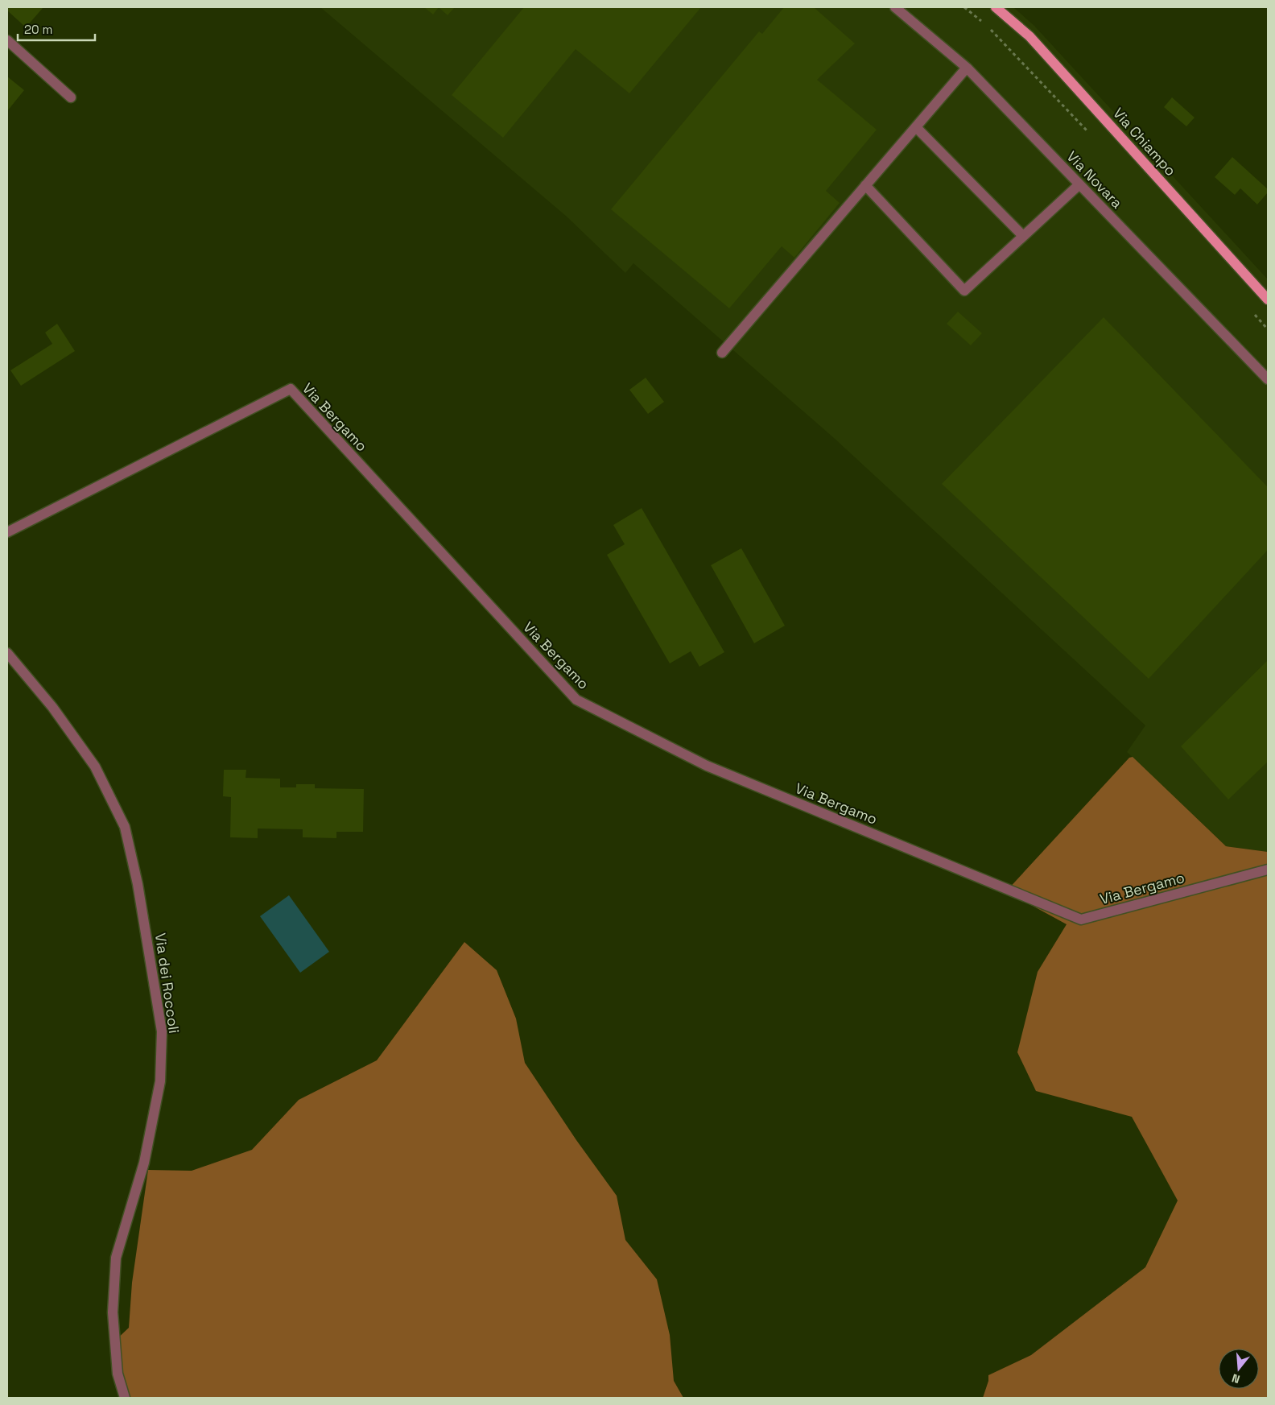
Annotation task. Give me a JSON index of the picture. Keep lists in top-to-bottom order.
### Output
{
  "streets": {
    "main road": ["Via Chiampo"],
    "street": ["Via Novara", "Via Bergamo", "Via dei Roccoli"]
  },
  "scale_bar": "20 m",
  "north": "bottom"
}
